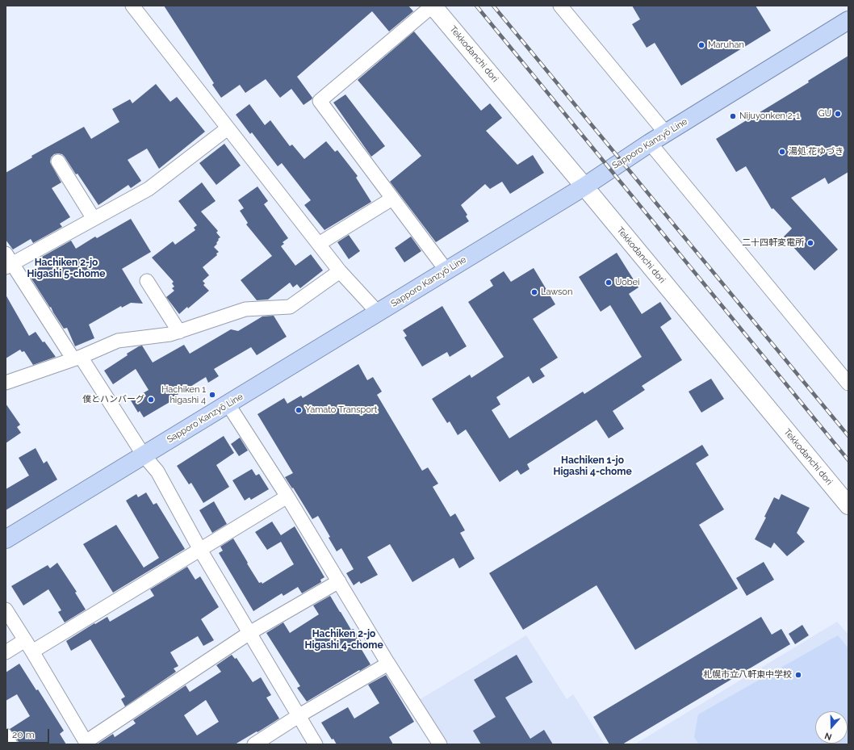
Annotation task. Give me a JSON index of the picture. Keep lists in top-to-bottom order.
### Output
{
  "streets": {
    "main road": ["Sapporo Kanzyō Line"],
    "street": ["Tekkodanchi dori"]
  },
  "crossings": [
    ["Tekkodanchi dori", "Sapporo Kanzyō Line"]
  ],
  "districts": ["Hachiken 2-jo Higashi 5-chome", "Hachiken 1-jo Higashi 4-chome", "Hachiken 2-jo Higashi 4-chome"],
  "places": [
    "Maruhan",
    "GU",
    "Nijuyonken 2-1",
    "湯処;花ゆづき",
    "二十四軒変電所",
    "Uobei",
    "Lawson",
    "Hachiken 1 higashi 4",
    "僕とハンバーグ",
    "Yamato Transport",
    "札幌市立八軒東中学校"
  ],
  "scale_bar": "20 m",
  "north": "bottom"
}
